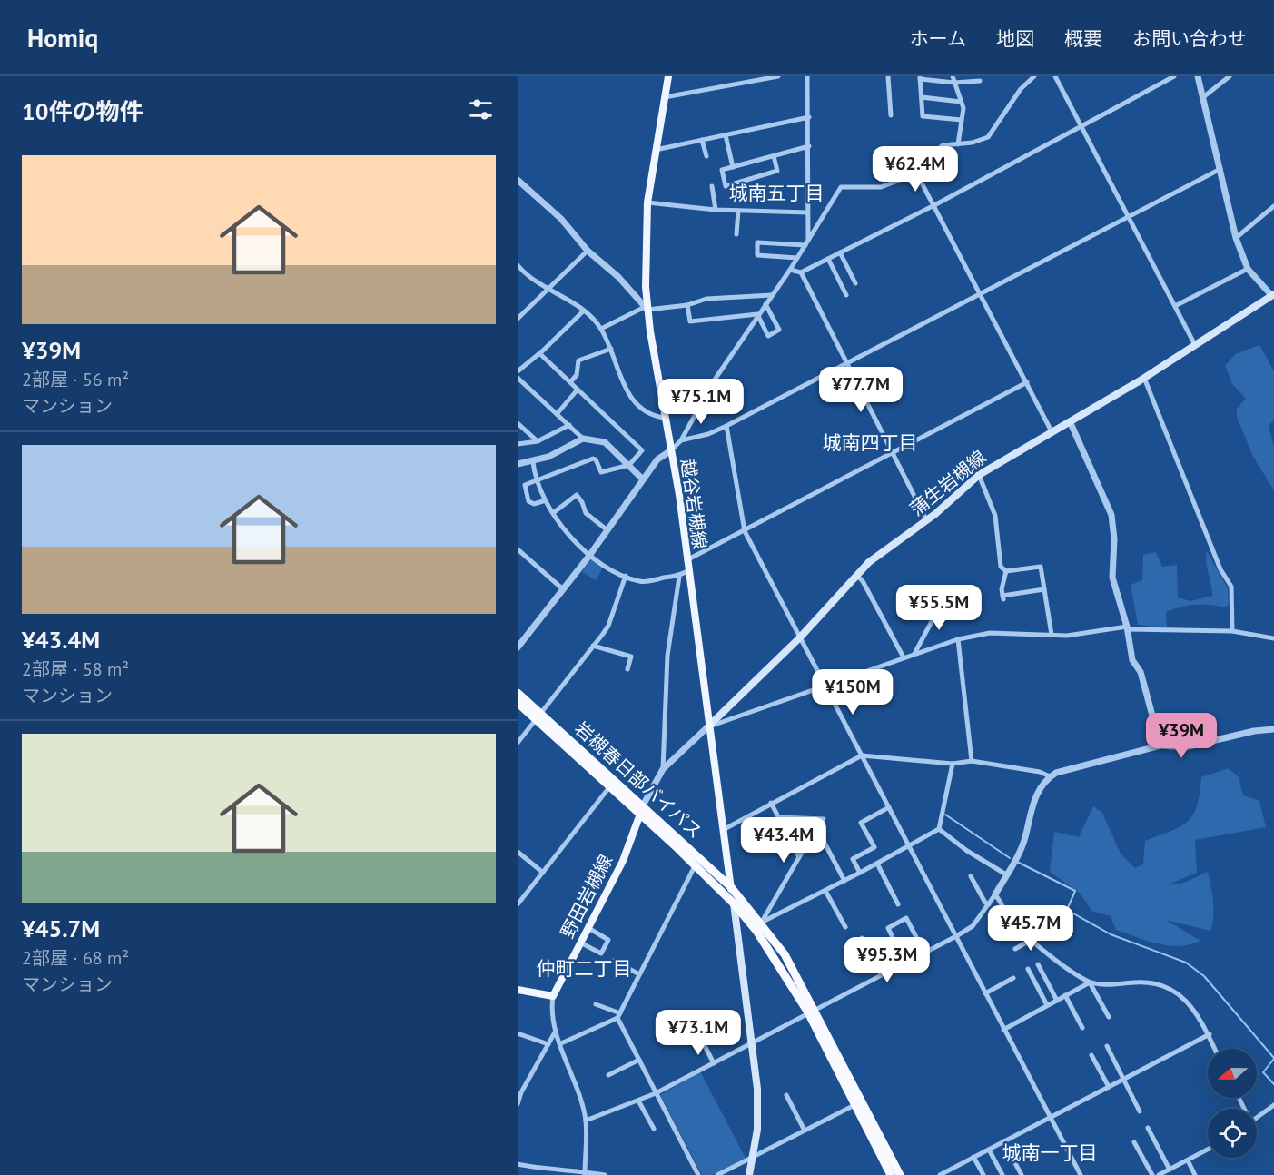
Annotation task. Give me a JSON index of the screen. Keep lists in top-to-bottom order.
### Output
{
  "streets": {
    "highway": ["岩槻春日部バイパス"],
    "main road": ["蒲生岩槻線", "越谷岩槻線", "野田岩槻線"]
  },
  "crossings": [
    ["蒲生岩槻線", "越谷岩槻線"],
    ["越谷岩槻線", "岩槻春日部バイパス"],
    ["岩槻春日部バイパス", "野田岩槻線"]
  ],
  "districts": [
    "城南五丁目",
    "城南四丁目",
    "仲町二丁目",
    "城南一丁目"
  ],
  "north": "left",
  "page": {
    "header": "Homiq",
    "nav": [
      "ホーム",
      "地図",
      "概要",
      "お問い合わせ"
    ],
    "heading": "10件の物件",
    "list": [
      {
        "name": "¥39M",
        "note": "2部屋 · 56 m² · マンション"
      },
      {
        "name": "¥43.4M",
        "note": "2部屋 · 58 m² · マンション"
      },
      {
        "name": "¥45.7M",
        "note": "2部屋 · 68 m² · マンション"
      }
    ],
    "price": [
      "¥62.4M",
      "¥77.7M",
      "¥75.1M",
      "¥55.5M",
      "¥150M",
      "¥39M",
      "¥43.4M",
      "¥45.7M",
      "¥95.3M",
      "¥73.1M"
    ]
  }
}
